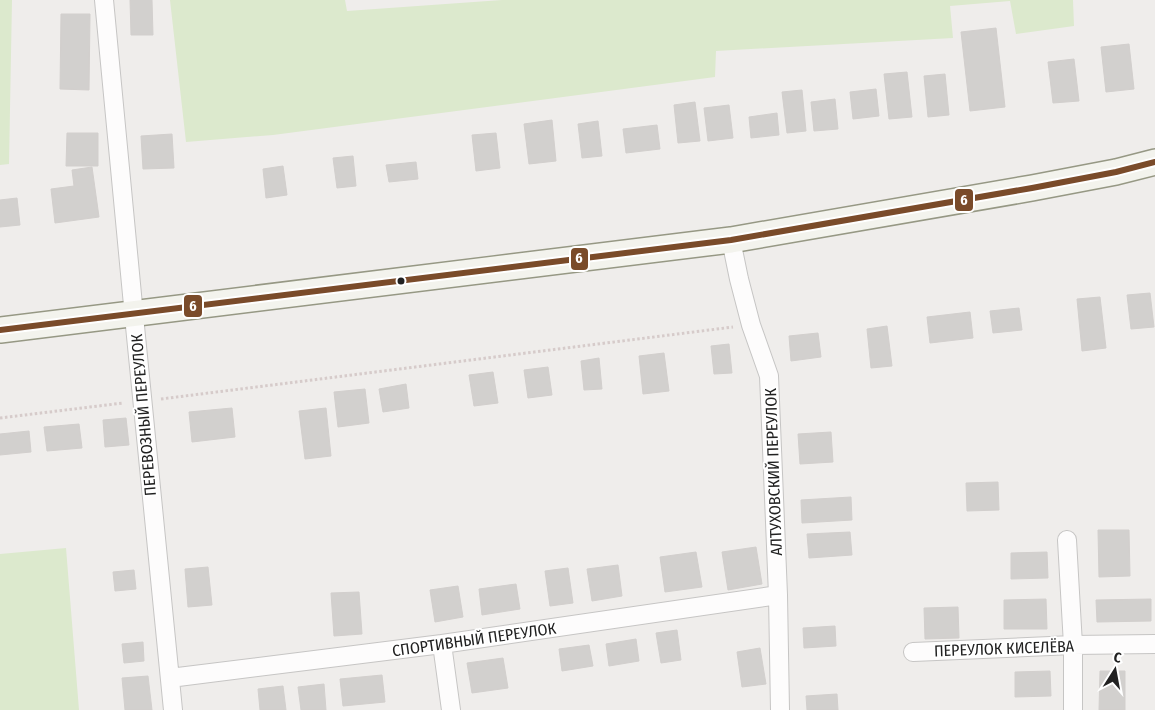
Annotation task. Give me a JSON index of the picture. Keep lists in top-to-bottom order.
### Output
{
  "streets": {
    "street": [
      "ПЕРЕВОЗНЫЙ ПЕРЕУЛОК",
      "АЛТУХОВСКИЙ ПЕРЕУЛОК",
      "СПОРТИВНЫЙ ПЕРЕУЛОК",
      "ПЕРЕУЛОК КИСЕЛЁВА"
    ]
  },
  "crossings": [
    ["ПЕРЕВОЗНЫЙ ПЕРЕУЛОК", "СПОРТИВНЫЙ ПЕРЕУЛОК"],
    ["АЛТУХОВСКИЙ ПЕРЕУЛОК", "СПОРТИВНЫЙ ПЕРЕУЛОК"]
  ],
  "lines": ["transit line 6"],
  "north": "top"
}
